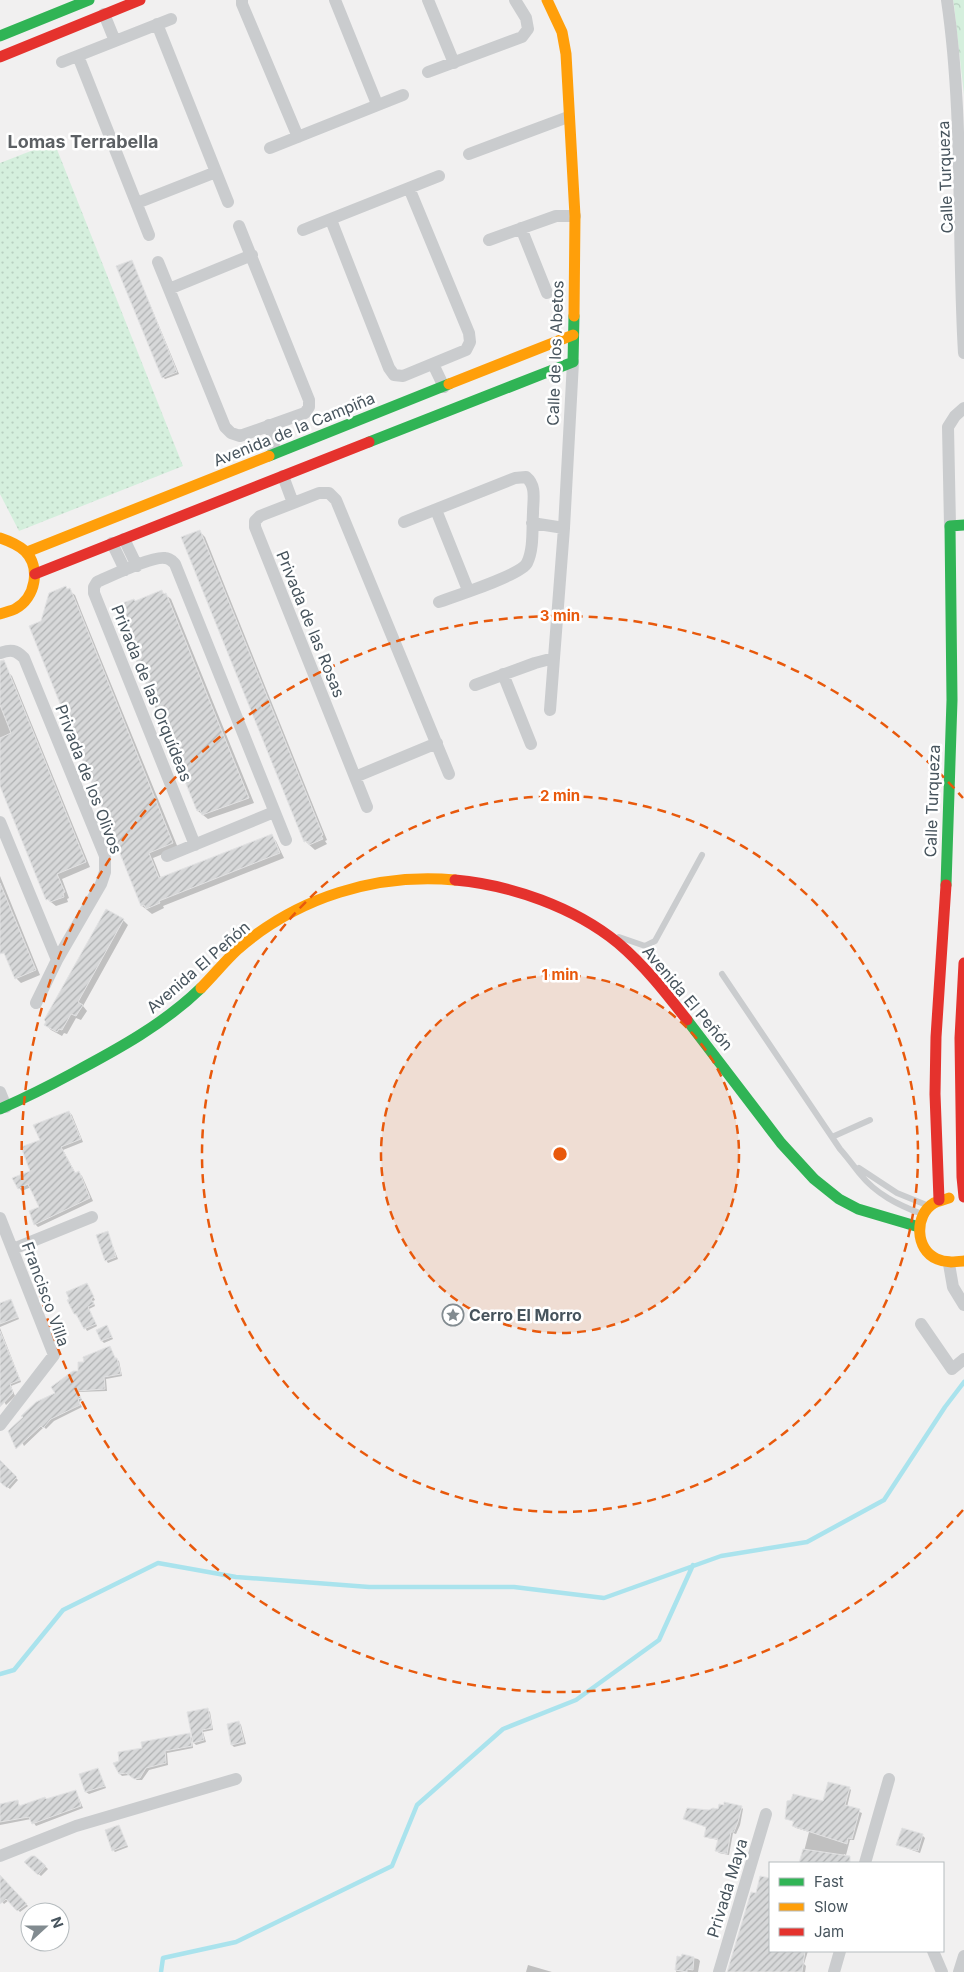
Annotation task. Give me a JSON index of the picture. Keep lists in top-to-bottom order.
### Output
{
  "streets": {
    "street": [
      "Calle Turqueza",
      "Calle de los Abetos",
      "Avenida de la Campiña",
      "Privada de las Rosas",
      "Privada de las Orquídeas",
      "Privada de los Olivos",
      "Avenida El Peñón",
      "Francisco Villa",
      "Privada Maya"
    ]
  },
  "crossings": [
    ["Calle Turqueza", "Avenida El Peñón"],
    ["Calle de los Abetos", "Avenida de la Campiña"]
  ],
  "districts": ["Lomas Terrabella"],
  "places": {
    "place": ["Cerro El Morro"]
  },
  "legend": ["Fast", "Slow", "Jam"],
  "north": "right",
  "rings": ["3 min", "2 min", "1 min"]
}
